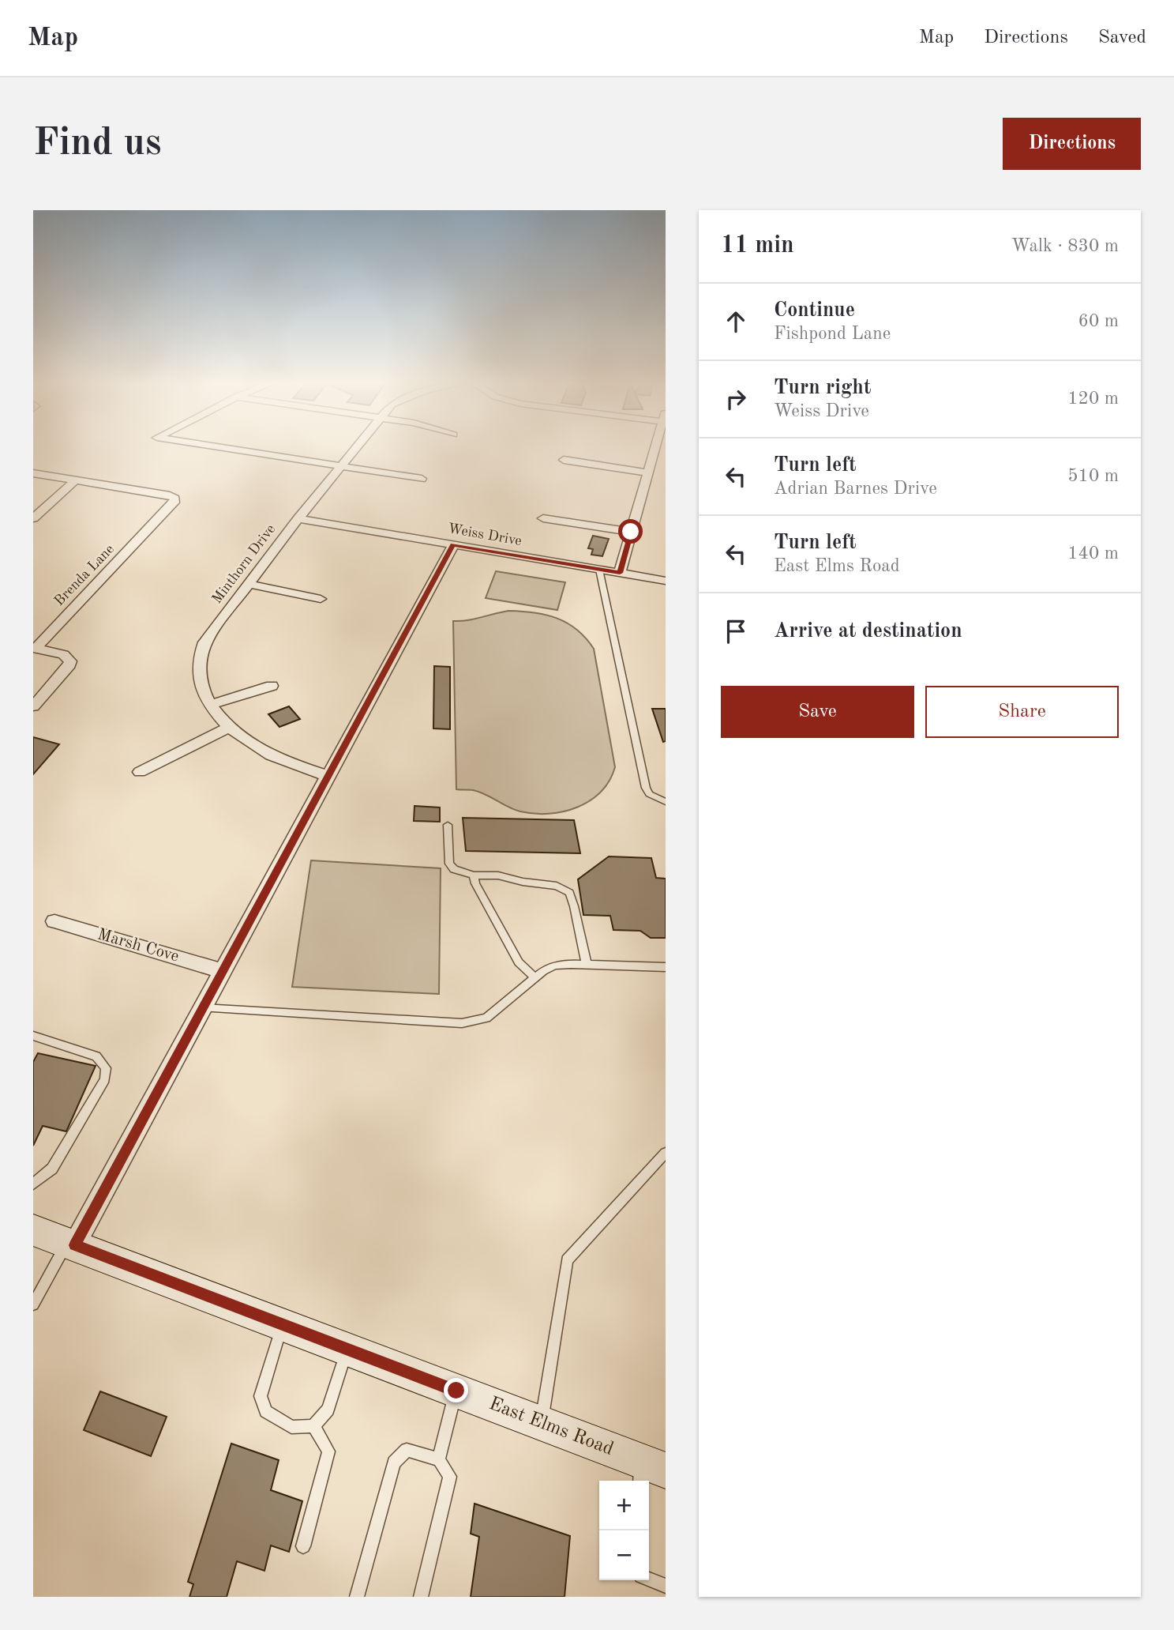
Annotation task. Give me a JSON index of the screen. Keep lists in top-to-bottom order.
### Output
{
  "streets": {
    "main road": ["East Elms Road"],
    "street": [
      "Weiss Drive",
      "Minthorn Drive",
      "Brenda Lane",
      "Marsh Cove"
    ]
  },
  "crossings": [
    ["Weiss Drive", "Minthorn Drive"]
  ],
  "page": {
    "header": "Map",
    "nav": ["Map", "Directions", "Saved"],
    "buttons": [
      "Directions",
      ["Save", "Share"]
    ],
    "title": "Find us",
    "heading": ["11 min", "Walk · 830 m"],
    "list": [
      ["Continue", "Fishpond Lane", "60 m"],
      ["Turn right", "Weiss Drive", "120 m"],
      ["Turn left", "Adrian Barnes Drive", "510 m"],
      ["Turn left", "East Elms Road", "140 m"],
      "Arrive at destination"
    ],
    "map_buttons": ["+", "−"]
  }
}
